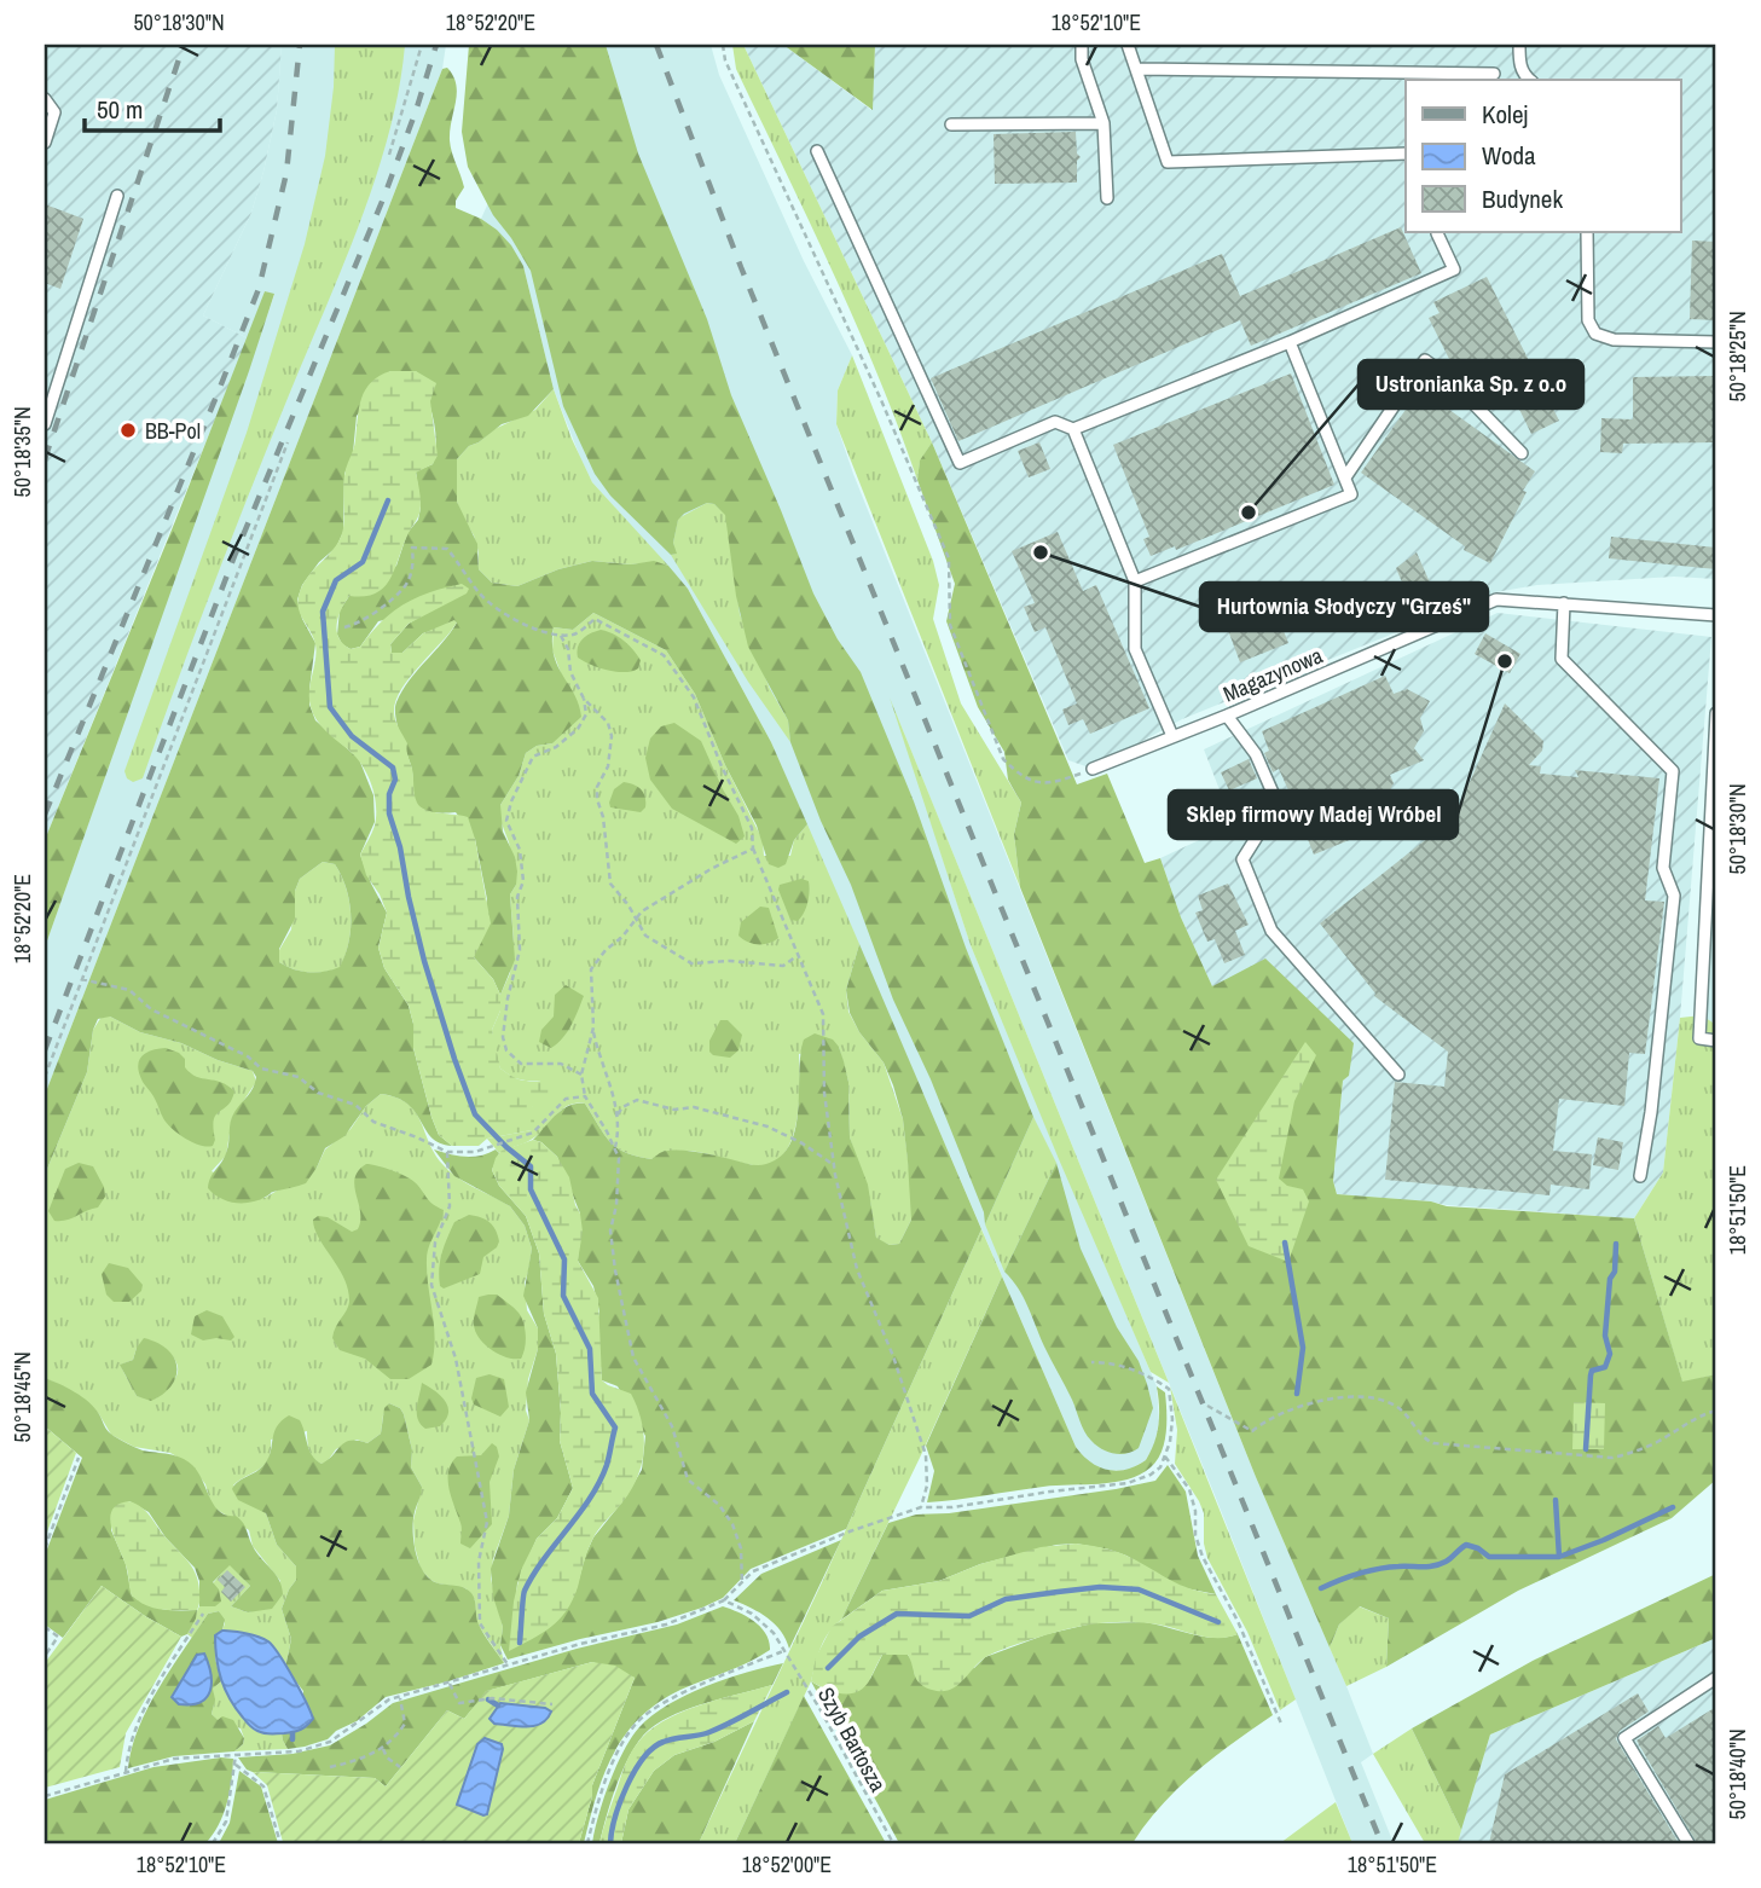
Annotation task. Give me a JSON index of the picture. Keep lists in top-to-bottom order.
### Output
{
  "streets": {
    "lane": ["Magazynowa"],
    "path": ["Szyb Bartosza"]
  },
  "places": [
    "BB-Pol",
    "Ustronianka Sp. z o.o",
    "Hurtownia Słodyczy \"Grześ\"",
    "Sklep firmowy Madej Wróbel"
  ],
  "legend": ["Kolej", "Woda", "Budynek"],
  "scale_bar": "50 m",
  "coordinates": [
    "50°18'30\"N",
    "18°52'20\"E",
    "18°52'10\"E",
    "50°18'25\"N",
    "50°18'35\"N",
    "18°51'50\"E",
    "50°18'45\"N",
    "50°18'40\"N",
    "18°52'00\"E"
  ]
}
